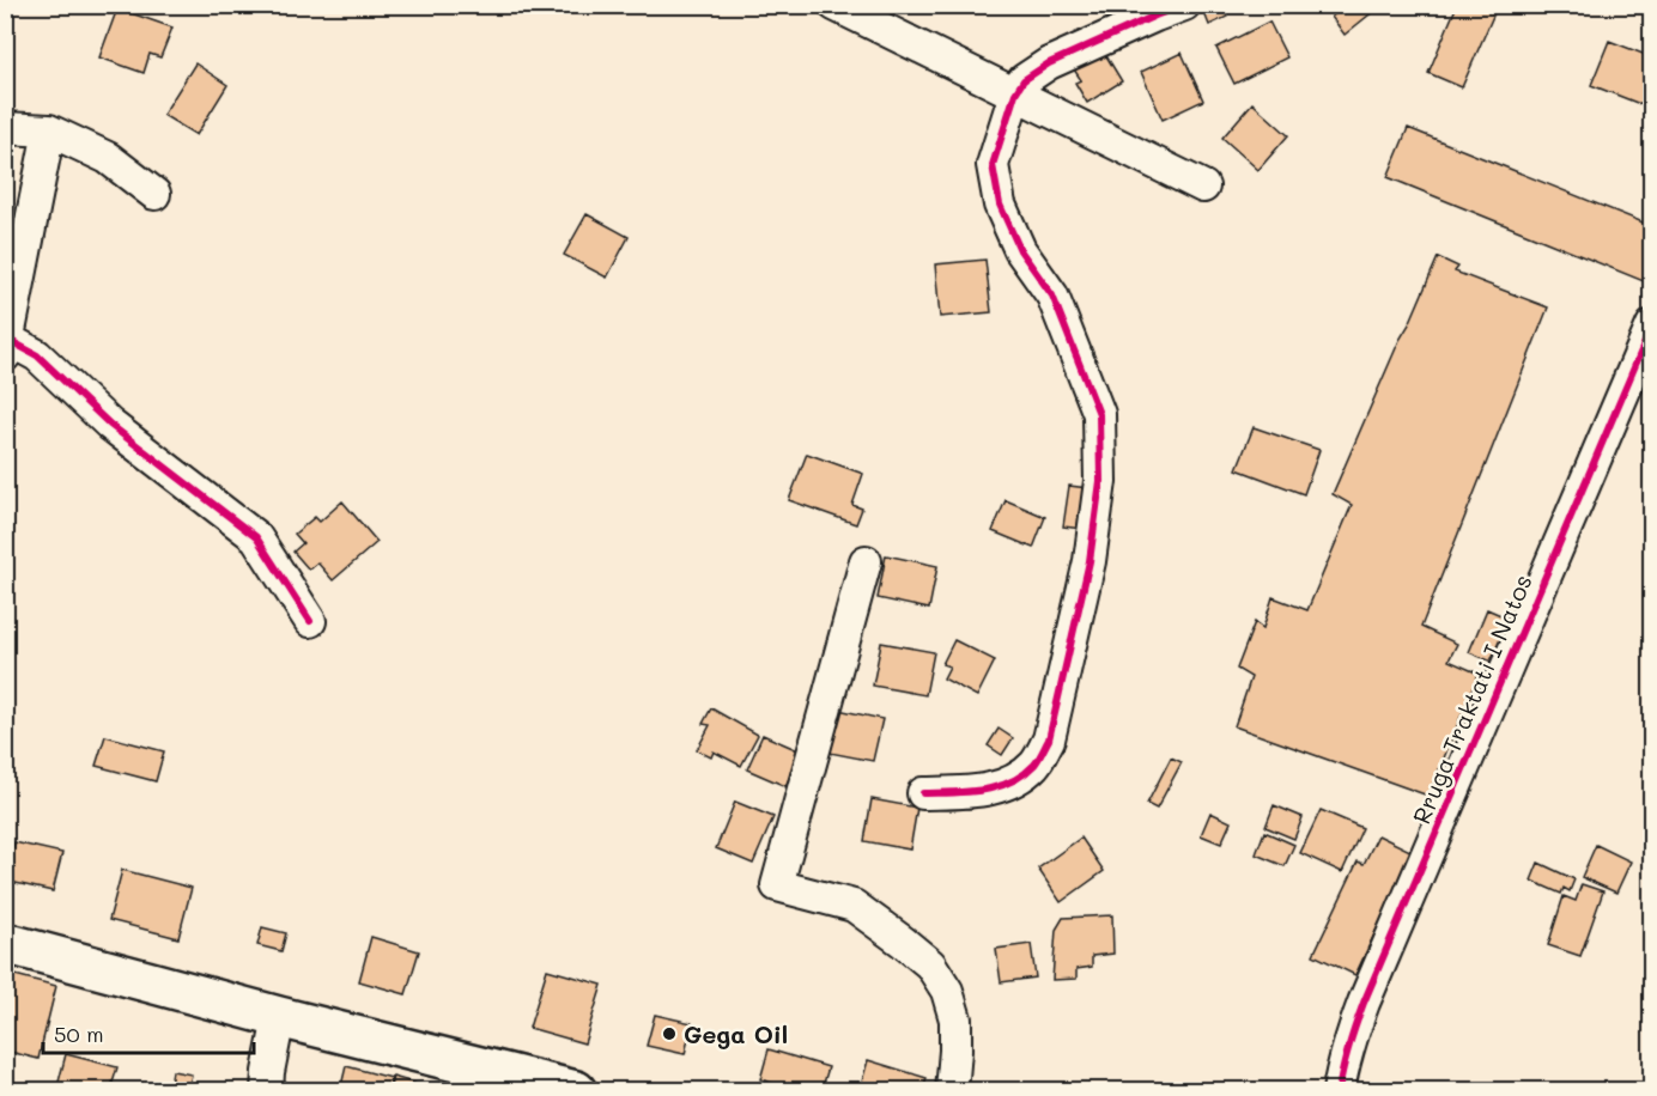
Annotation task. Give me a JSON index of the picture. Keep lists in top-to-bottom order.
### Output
{
  "streets": {
    "street": ["Rruga Traktati I Natos"]
  },
  "places": ["Gega Oil"],
  "scale_bar": "50 m"
}
